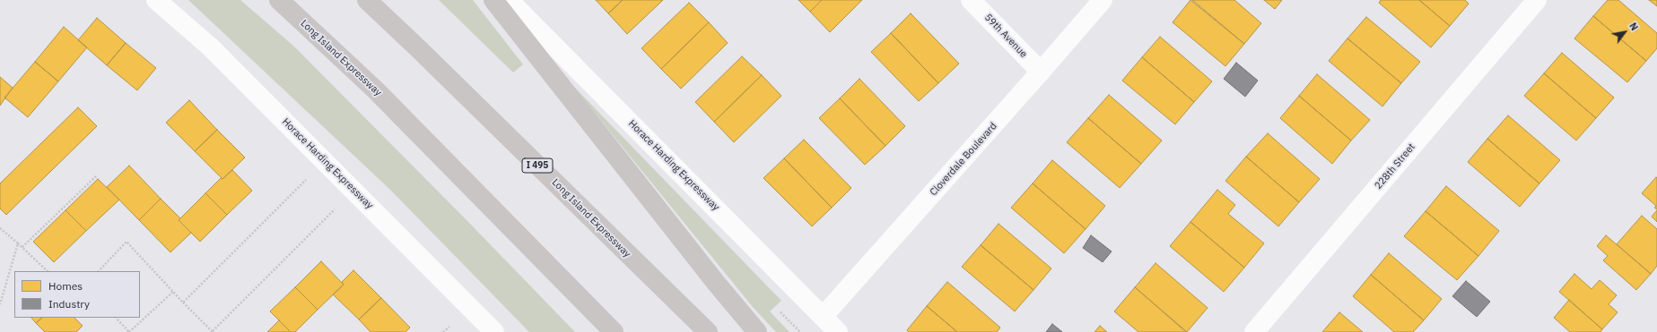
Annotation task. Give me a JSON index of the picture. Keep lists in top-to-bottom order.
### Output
{
  "streets": {
    "highway": ["Long Island Expressway", "I 495"],
    "street": [
      "59th Avenue",
      "Cloverdale Boulevard",
      "Horace Harding Expressway",
      "228th Street"
    ]
  },
  "crossings": [
    ["59th Avenue", "Cloverdale Boulevard"],
    ["Cloverdale Boulevard", "Horace Harding Expressway"]
  ],
  "legend": ["Homes", "Industry"],
  "north": "top right"
}
